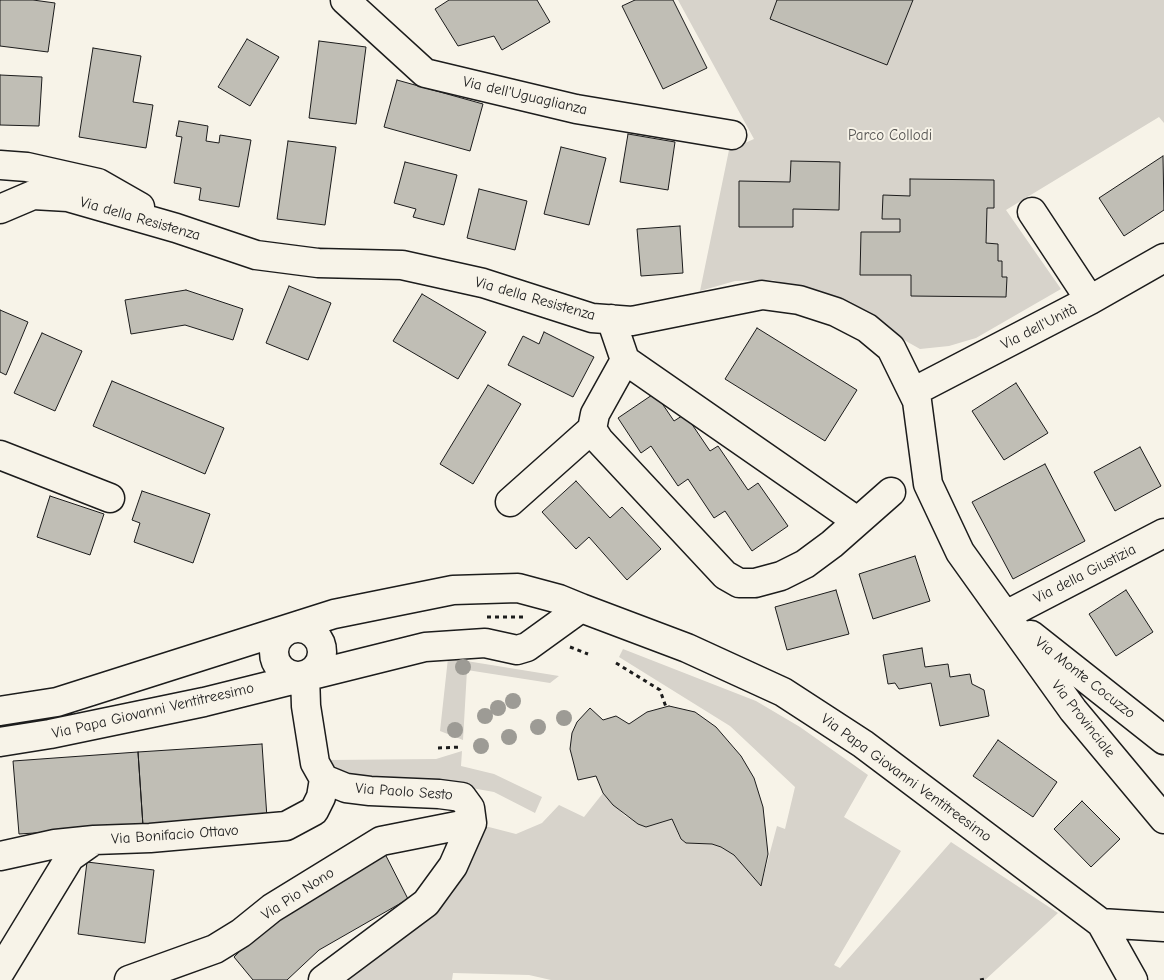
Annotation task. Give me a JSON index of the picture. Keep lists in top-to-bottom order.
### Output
{
  "streets": {
    "street": [
      "Via dell'Uguaglianza",
      "Via della Resistenza",
      "Via dell'Unità",
      "Via della Giustizia",
      "Via Monte Cocuzzo",
      "Via Papa Giovanni Ventitreesimo",
      "Via Provinciale",
      "Via Paolo Sesto",
      "Via Bonifacio Ottavo",
      "Via Pio Nono"
    ]
  },
  "crossings": [
    ["Via della Resistenza", "Via dell'Unità"],
    ["Via della Resistenza", "Via della Giustizia"],
    ["Via della Resistenza", "Via Monte Cocuzzo"],
    ["Via della Resistenza", "Via Provinciale"],
    ["Via della Giustizia", "Via Monte Cocuzzo"],
    ["Via della Giustizia", "Via Provinciale"],
    ["Via Monte Cocuzzo", "Via Provinciale"],
    ["Via Paolo Sesto", "Via Bonifacio Ottavo"],
    ["Via Paolo Sesto", "Via Pio Nono"]
  ],
  "parks": ["Parco Collodi"]
}
